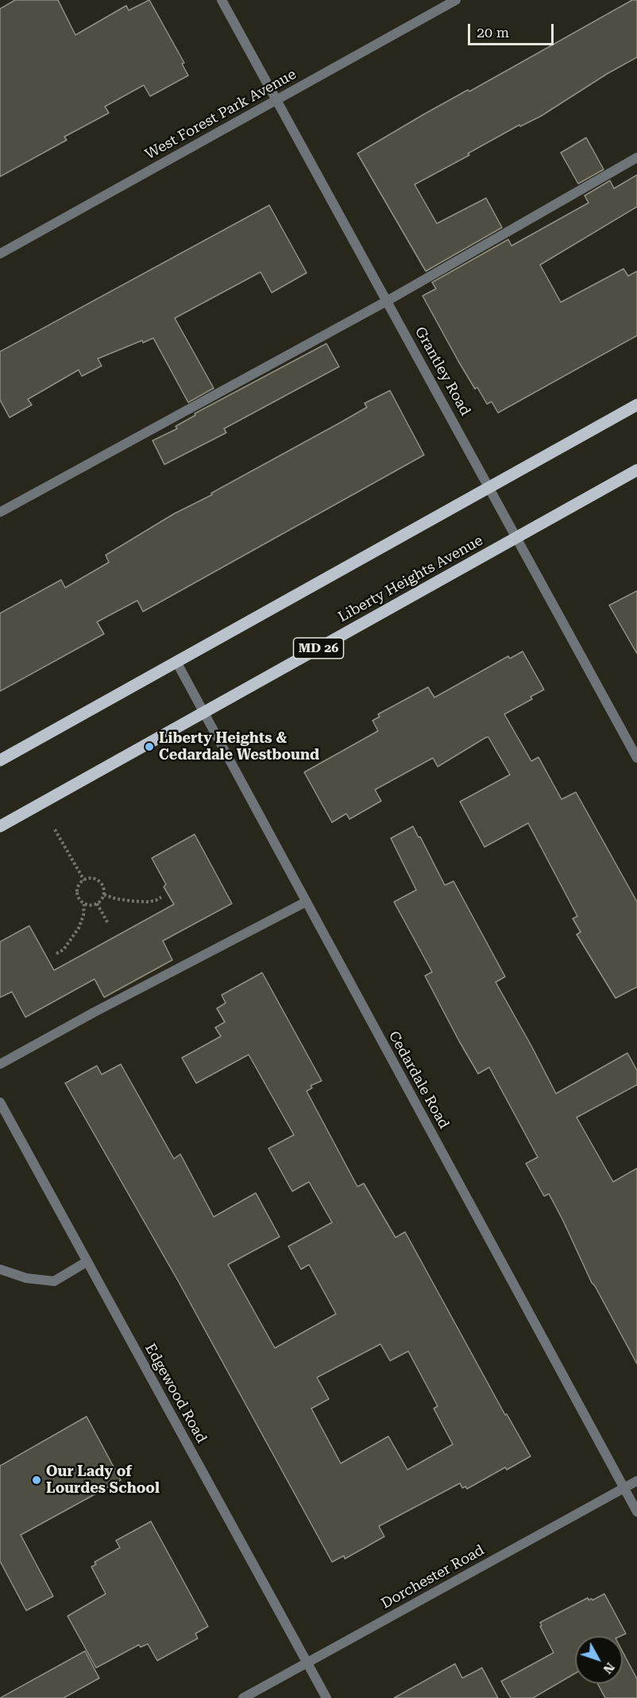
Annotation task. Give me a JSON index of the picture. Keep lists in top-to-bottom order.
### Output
{
  "streets": {
    "main road": ["Liberty Heights Avenue", "MD 26"],
    "street": [
      "West Forest Park Avenue",
      "Grantley Road",
      "Cedardale Road",
      "Edgewood Road",
      "Dorchester Road"
    ]
  },
  "crossings": [
    ["West Forest Park Avenue", "Grantley Road"],
    ["Grantley Road", "Liberty Heights Avenue"],
    ["Liberty Heights Avenue", "Cedardale Road"],
    ["Cedardale Road", "Dorchester Road"],
    ["Edgewood Road", "Dorchester Road"]
  ],
  "places": ["Liberty Heights & Cedardale Westbound", "Our Lady of Lourdes School"],
  "scale_bar": "20 m",
  "north": "bottom right"
}
